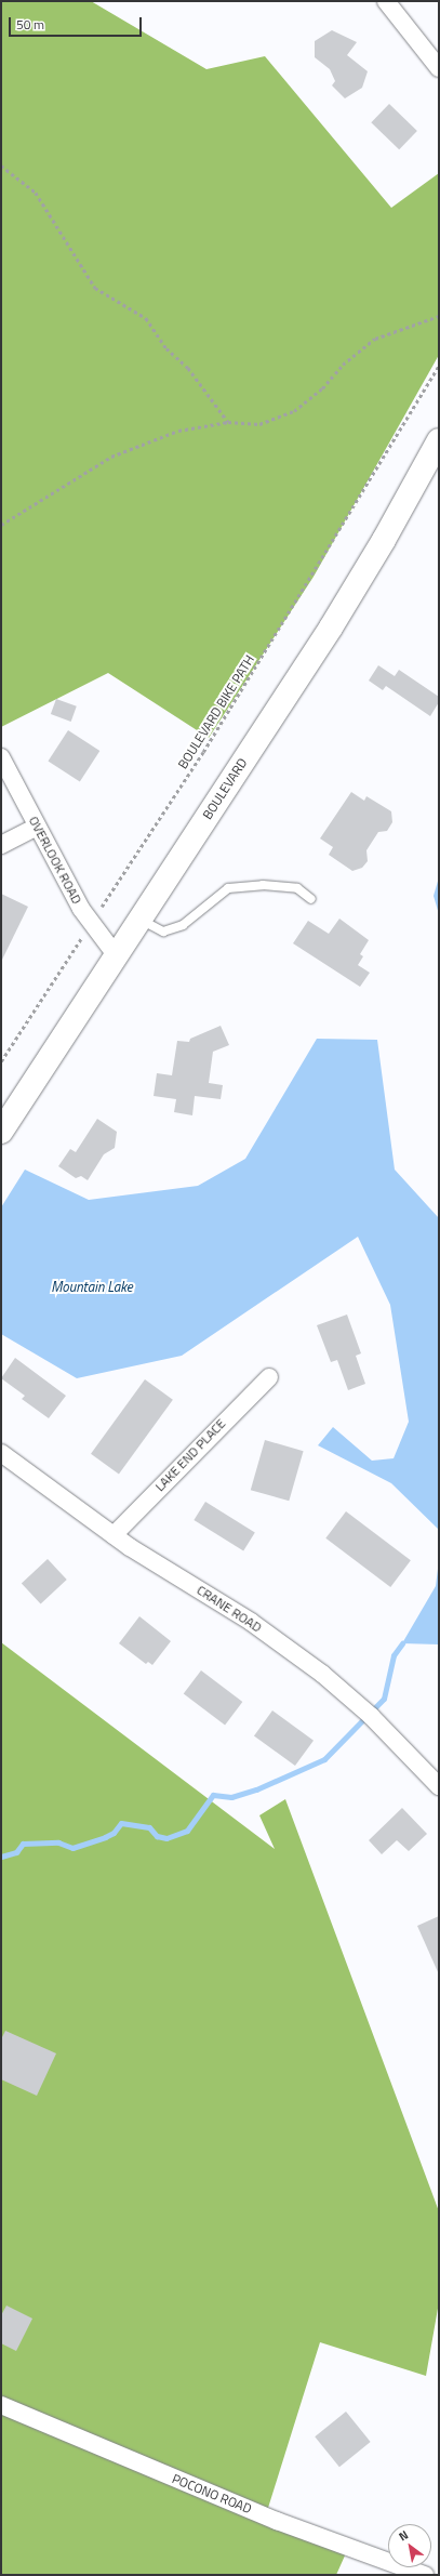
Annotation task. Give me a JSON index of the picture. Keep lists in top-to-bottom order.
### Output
{
  "streets": {
    "main road": ["BOULEVARD"],
    "street": [
      "OVERLOOK ROAD",
      "LAKE END PLACE",
      "CRANE ROAD",
      "POCONO ROAD"
    ],
    "path": ["BOULEVARD BIKE PATH"]
  },
  "crossings": [
    ["BOULEVARD BIKE PATH", "OVERLOOK ROAD"],
    ["BOULEVARD", "OVERLOOK ROAD"],
    ["LAKE END PLACE", "CRANE ROAD"]
  ],
  "water": ["Mountain Lake"],
  "scale_bar": "50 m",
  "north": "top left"
}
